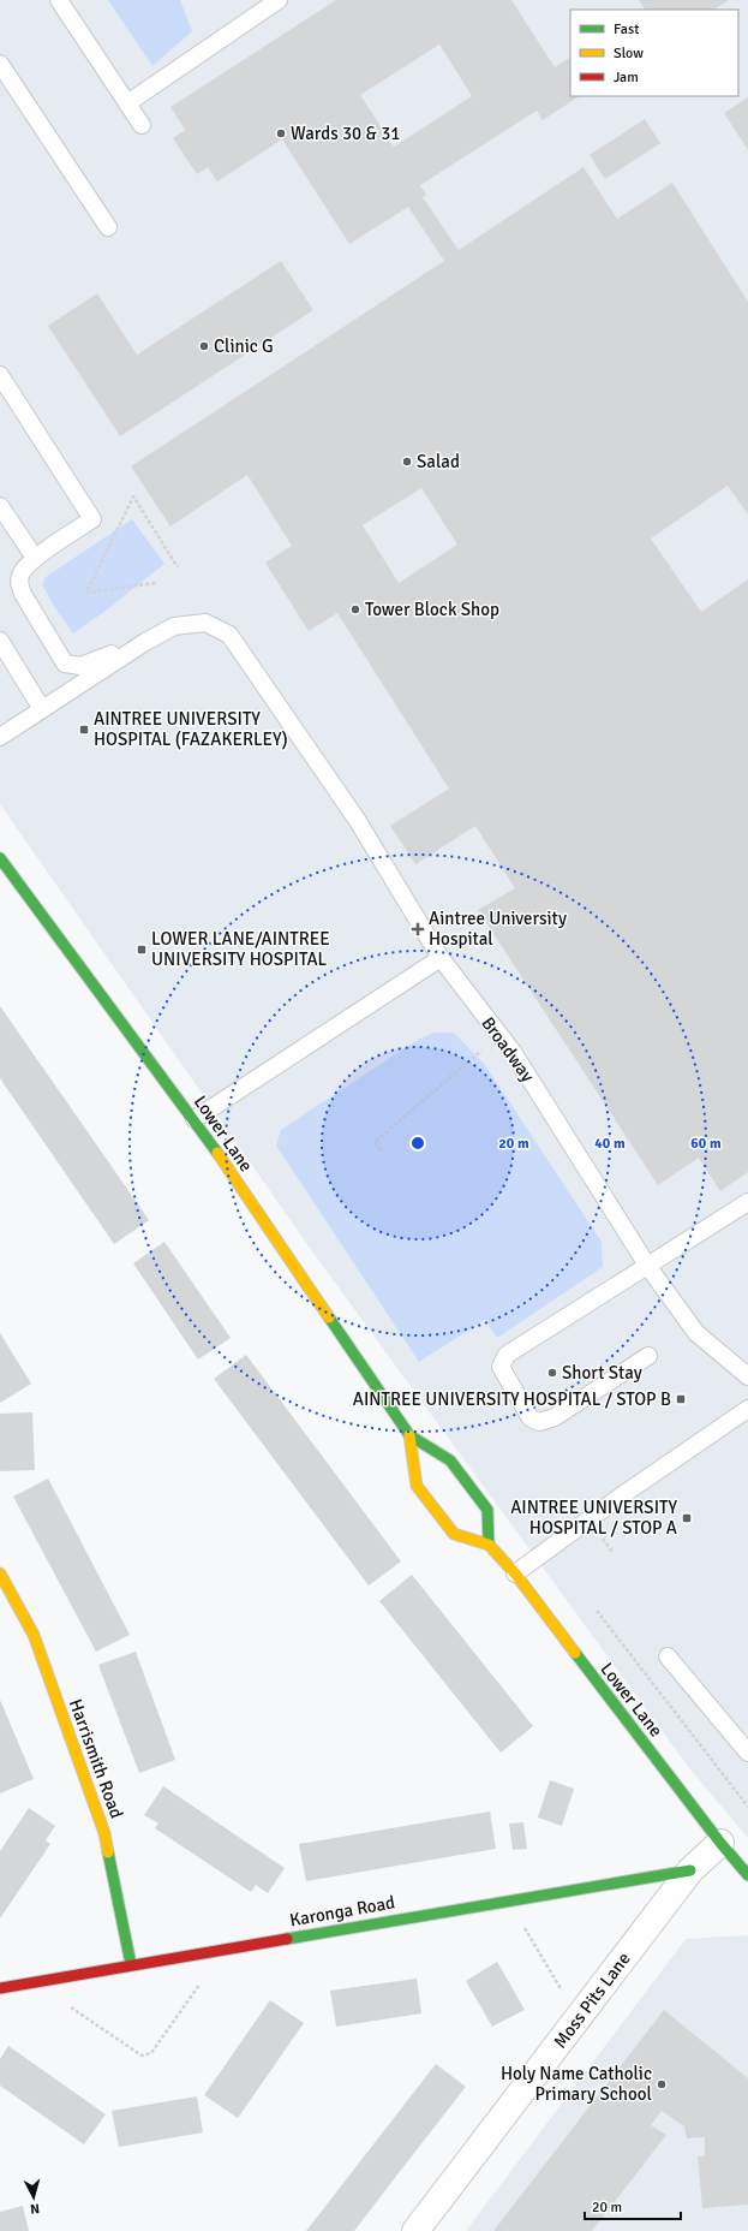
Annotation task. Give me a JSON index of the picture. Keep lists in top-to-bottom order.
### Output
{
  "streets": {
    "street": [
      "Lower Lane",
      "Harrismith Road",
      "Karonga Road",
      "Moss Pits Lane"
    ],
    "lane": ["Broadway"]
  },
  "crossings": [
    ["Lower Lane", "Moss Pits Lane"],
    ["Harrismith Road", "Karonga Road"],
    ["Karonga Road", "Moss Pits Lane"]
  ],
  "places": {
    "other": [
      "Wards 30 & 31",
      "Clinic G",
      "Salad",
      "Tower Block Shop",
      "Short Stay",
      "Holy Name Catholic Primary School"
    ],
    "transit": [
      "AINTREE UNIVERSITY HOSPITAL (FAZAKERLEY)",
      "LOWER LANE/AINTREE UNIVERSITY HOSPITAL",
      "AINTREE UNIVERSITY HOSPITAL / STOP B",
      "AINTREE UNIVERSITY HOSPITAL / STOP A"
    ],
    "health": ["Aintree University Hospital"]
  },
  "legend": ["Fast", "Slow", "Jam"],
  "scale_bar": "20 m",
  "north": "bottom",
  "rings": ["20 m", "40 m", "60 m"]
}
